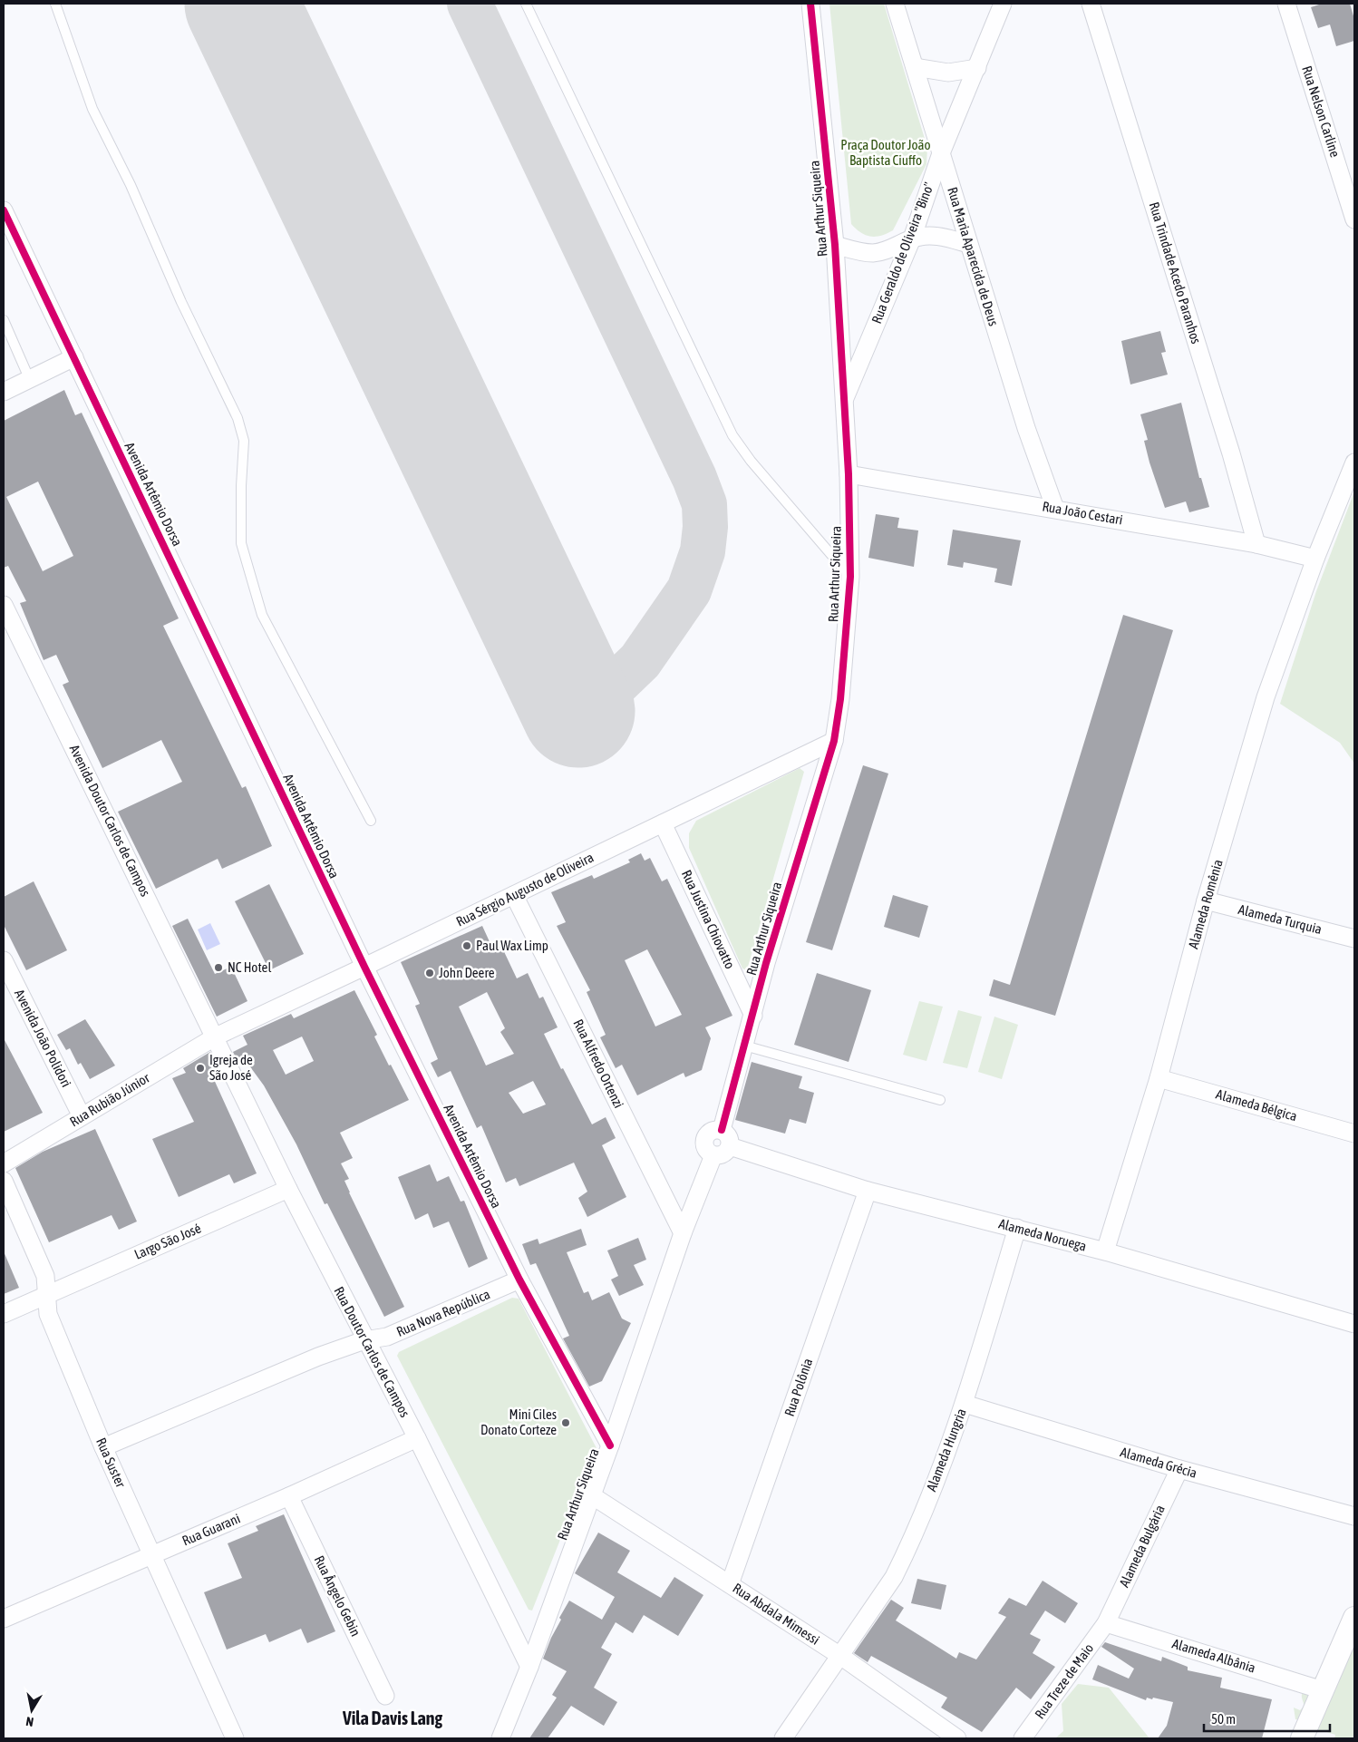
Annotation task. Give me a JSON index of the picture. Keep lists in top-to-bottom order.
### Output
{
  "streets": {
    "street": [
      "Rua Nelson Carline",
      "Rua Arthur Siqueira",
      "Rua Geraldo de Oliveira \"Bino\"",
      "Rua Maria Aparecida de Deus",
      "Rua Trindade Acedo Paranhos",
      "Avenida Artêmio Dorsa",
      "Rua João Cestari",
      "Avenida Doutor Carlos de Campos",
      "Rua Sérgio Augusto de Oliveira",
      "Alameda Romênia",
      "Rua Justina Chiovatto",
      "Alameda Turquia",
      "Avenida João Polidori",
      "Rua Alfredo Ortenzi",
      "Rua Rubião Júnior",
      "Alameda Bélgica",
      "Alameda Noruega",
      "Largo São José",
      "Rua Nova República",
      "Rua Doutor Carlos de Campos",
      "Rua Polônia",
      "Alameda Hungria",
      "Rua Suster",
      "Alameda Grécia",
      "Rua Guarani",
      "Alameda Bulgária",
      "Rua Ângelo Gebin",
      "Rua Abdala Mimessi",
      "Alameda Albânia",
      "Rua Treze de Maio"
    ]
  },
  "crossings": [
    ["Rua Arthur Siqueira", "Rua Geraldo de Oliveira \"Bino\""],
    ["Rua Arthur Siqueira", "Avenida Artêmio Dorsa"],
    ["Rua Arthur Siqueira", "Rua João Cestari"],
    ["Rua Arthur Siqueira", "Rua Sérgio Augusto de Oliveira"],
    ["Rua Arthur Siqueira", "Rua Justina Chiovatto"],
    ["Rua Arthur Siqueira", "Rua Alfredo Ortenzi"],
    ["Rua Arthur Siqueira", "Alameda Noruega"],
    ["Rua Arthur Siqueira", "Rua Doutor Carlos de Campos"],
    ["Rua Arthur Siqueira", "Rua Abdala Mimessi"],
    ["Rua Geraldo de Oliveira \"Bino\"", "Rua Maria Aparecida de Deus"],
    ["Rua Maria Aparecida de Deus", "Rua João Cestari"],
    ["Rua Trindade Acedo Paranhos", "Rua João Cestari"],
    ["Avenida Artêmio Dorsa", "Rua Sérgio Augusto de Oliveira"],
    ["Avenida Artêmio Dorsa", "Rua Nova República"],
    ["Rua João Cestari", "Alameda Romênia"],
    ["Avenida Doutor Carlos de Campos", "Rua Sérgio Augusto de Oliveira"],
    ["Avenida Doutor Carlos de Campos", "Rua Rubião Júnior"],
    ["Avenida Doutor Carlos de Campos", "Rua Doutor Carlos de Campos"],
    ["Rua Sérgio Augusto de Oliveira", "Rua Justina Chiovatto"],
    ["Rua Sérgio Augusto de Oliveira", "Rua Alfredo Ortenzi"],
    ["Rua Sérgio Augusto de Oliveira", "Rua Rubião Júnior"],
    ["Rua Sérgio Augusto de Oliveira", "Rua Doutor Carlos de Campos"],
    ["Alameda Romênia", "Alameda Turquia"],
    ["Alameda Romênia", "Alameda Bélgica"],
    ["Alameda Romênia", "Alameda Noruega"],
    ["Avenida João Polidori", "Rua Rubião Júnior"],
    ["Rua Rubião Júnior", "Rua Doutor Carlos de Campos"],
    ["Alameda Noruega", "Rua Polônia"],
    ["Alameda Noruega", "Alameda Hungria"],
    ["Largo São José", "Rua Doutor Carlos de Campos"],
    ["Largo São José", "Rua Suster"],
    ["Rua Nova República", "Rua Doutor Carlos de Campos"],
    ["Rua Nova República", "Rua Suster"],
    ["Rua Doutor Carlos de Campos", "Rua Guarani"],
    ["Rua Polônia", "Rua Abdala Mimessi"],
    ["Alameda Hungria", "Alameda Grécia"],
    ["Alameda Hungria", "Rua Abdala Mimessi"],
    ["Rua Suster", "Rua Guarani"],
    ["Alameda Grécia", "Alameda Bulgária"],
    ["Rua Guarani", "Rua Ângelo Gebin"],
    ["Alameda Bulgária", "Alameda Albânia"],
    ["Alameda Bulgária", "Rua Treze de Maio"],
    ["Alameda Albânia", "Rua Treze de Maio"]
  ],
  "districts": ["Vila Davis Lang"],
  "parks": ["Praça Doutor João Baptista Ciuffo"],
  "places": [
    "Paul Wax Limp",
    "NC Hotel",
    "John Deere",
    "Igreja de São José",
    "Mini Ciles Donato Corteze"
  ],
  "scale_bar": "50 m",
  "north": "bottom"
}
